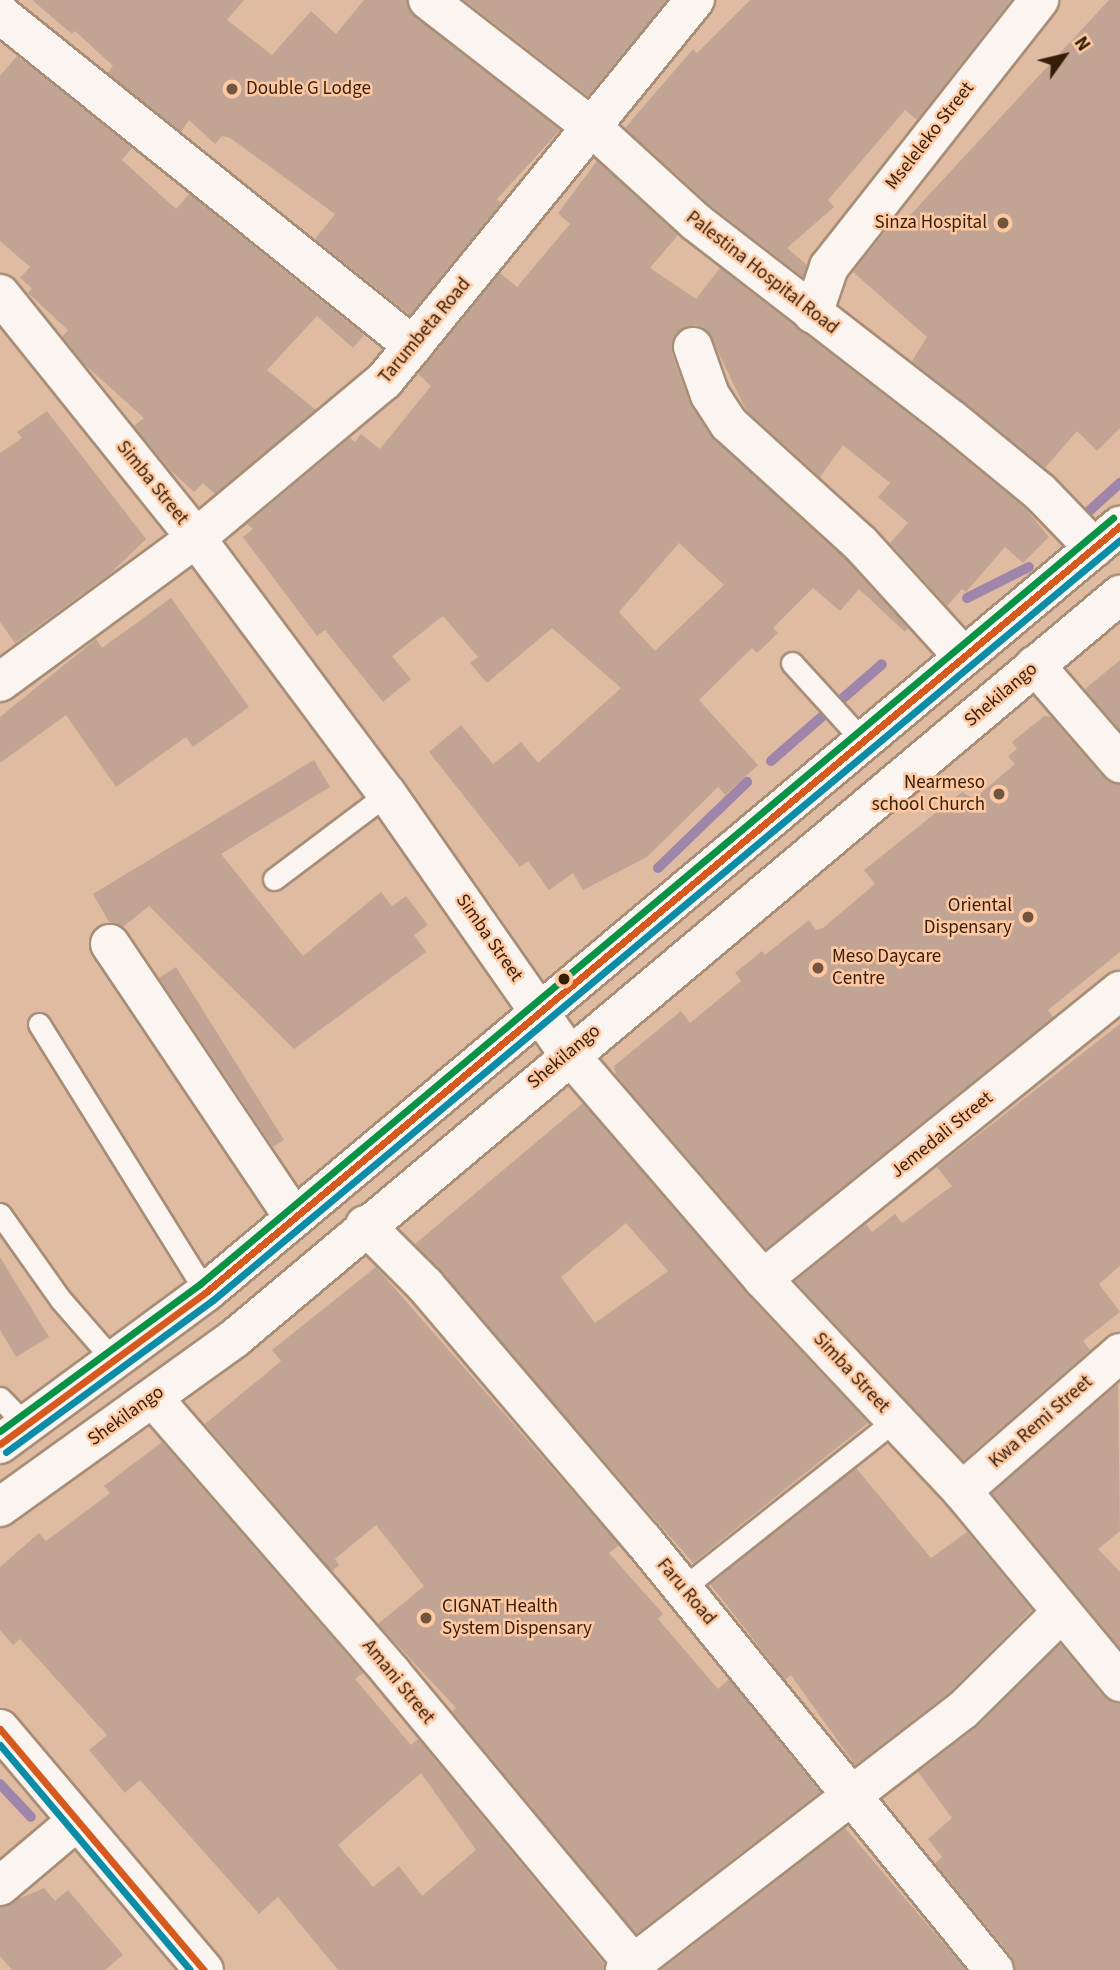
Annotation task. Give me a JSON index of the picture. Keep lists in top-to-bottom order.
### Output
{
  "streets": {
    "street": [
      "Mseleleko Street",
      "Palestina Hospital Road",
      "Tarumbeta Road",
      "Simba Street",
      "Shekilango",
      "Jemedali Street",
      "Kwa Remi Street",
      "Faru Road",
      "Amani Street"
    ]
  },
  "crossings": [
    ["Mseleleko Street", "Palestina Hospital Road"],
    ["Palestina Hospital Road", "Tarumbeta Road"],
    ["Tarumbeta Road", "Simba Street"],
    ["Simba Street", "Shekilango"],
    ["Simba Street", "Jemedali Street"],
    ["Simba Street", "Kwa Remi Street"],
    ["Shekilango", "Faru Road"],
    ["Shekilango", "Amani Street"]
  ],
  "places": [
    "Double G Lodge",
    "Sinza Hospital",
    "Nearmeso school Church",
    "Oriental Dispensary",
    "Meso Daycare Centre",
    "CIGNAT Health System Dispensary"
  ],
  "north": "top right"
}
